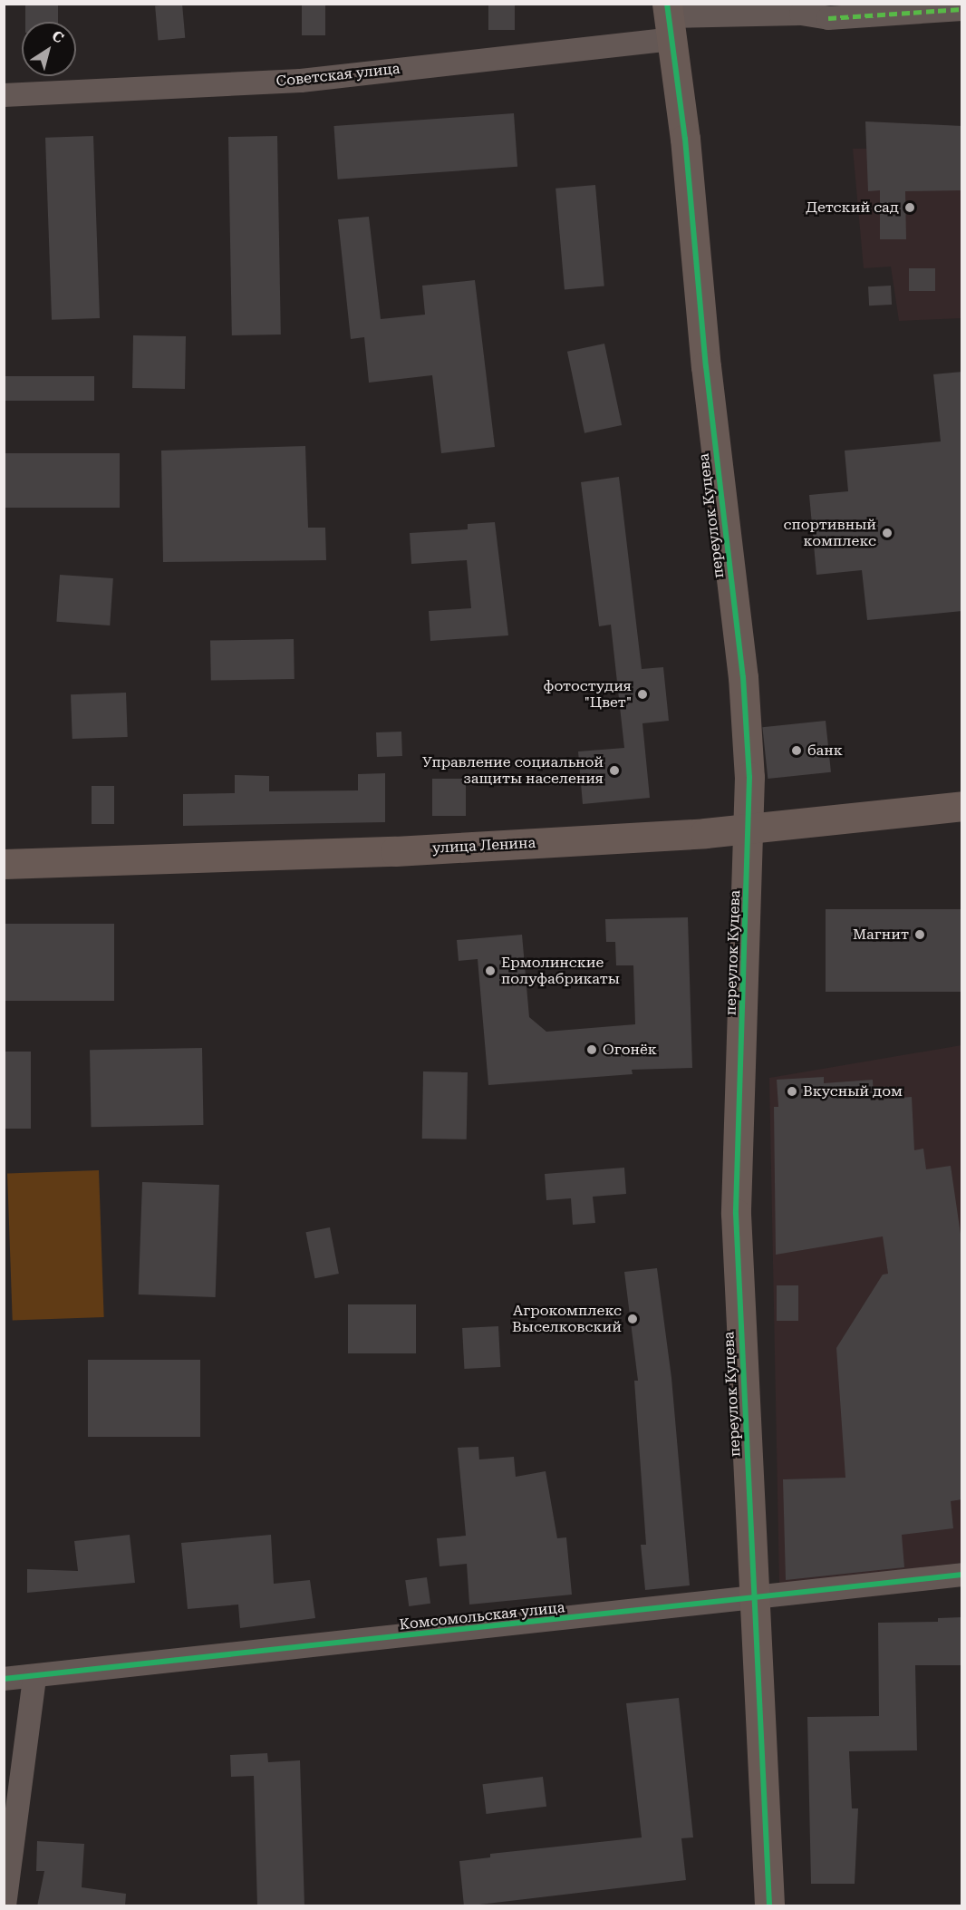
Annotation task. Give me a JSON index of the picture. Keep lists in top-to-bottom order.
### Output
{
  "streets": {
    "street": [
      "Советская улица",
      "переулок Куцева",
      "улица Ленина",
      "Комсомольская улица"
    ]
  },
  "crossings": [
    ["Советская улица", "переулок Куцева"],
    ["переулок Куцева", "улица Ленина"],
    ["переулок Куцева", "Комсомольская улица"]
  ],
  "places": [
    "Детский сад",
    "спортивный комплекс",
    "фотостудия \"Цвет\"",
    "банк",
    "Управление социальной защиты населения",
    "Магнит",
    "Ермолинские полуфабрикаты",
    "Огонёк",
    "Вкусный дом",
    "Агрокомплекс Выселковский"
  ],
  "north": "top right"
}
